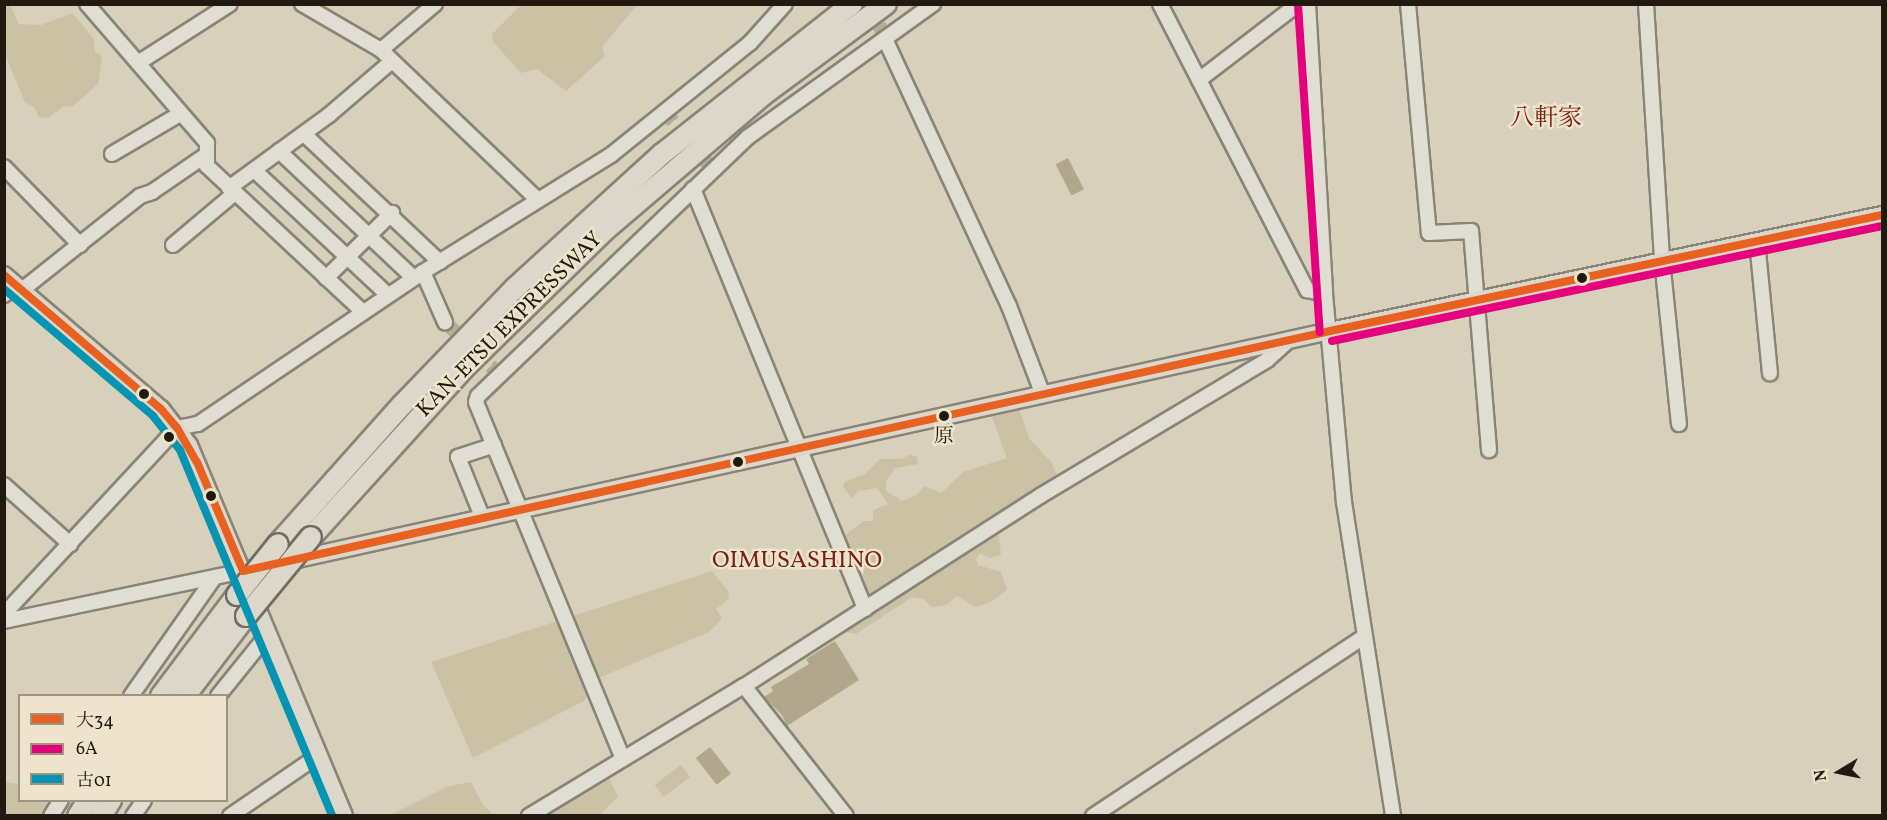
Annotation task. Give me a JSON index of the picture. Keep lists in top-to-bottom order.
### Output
{
  "streets": {
    "highway": ["KAN-ETSU EXPRESSWAY"]
  },
  "districts": ["八軒家", "OIMUSASHINO"],
  "places": ["原"],
  "lines": ["transit line 6A", "transit line 大34", "transit line 古01"],
  "legend": ["大34", "6A", "古01"],
  "north": "left"
}
